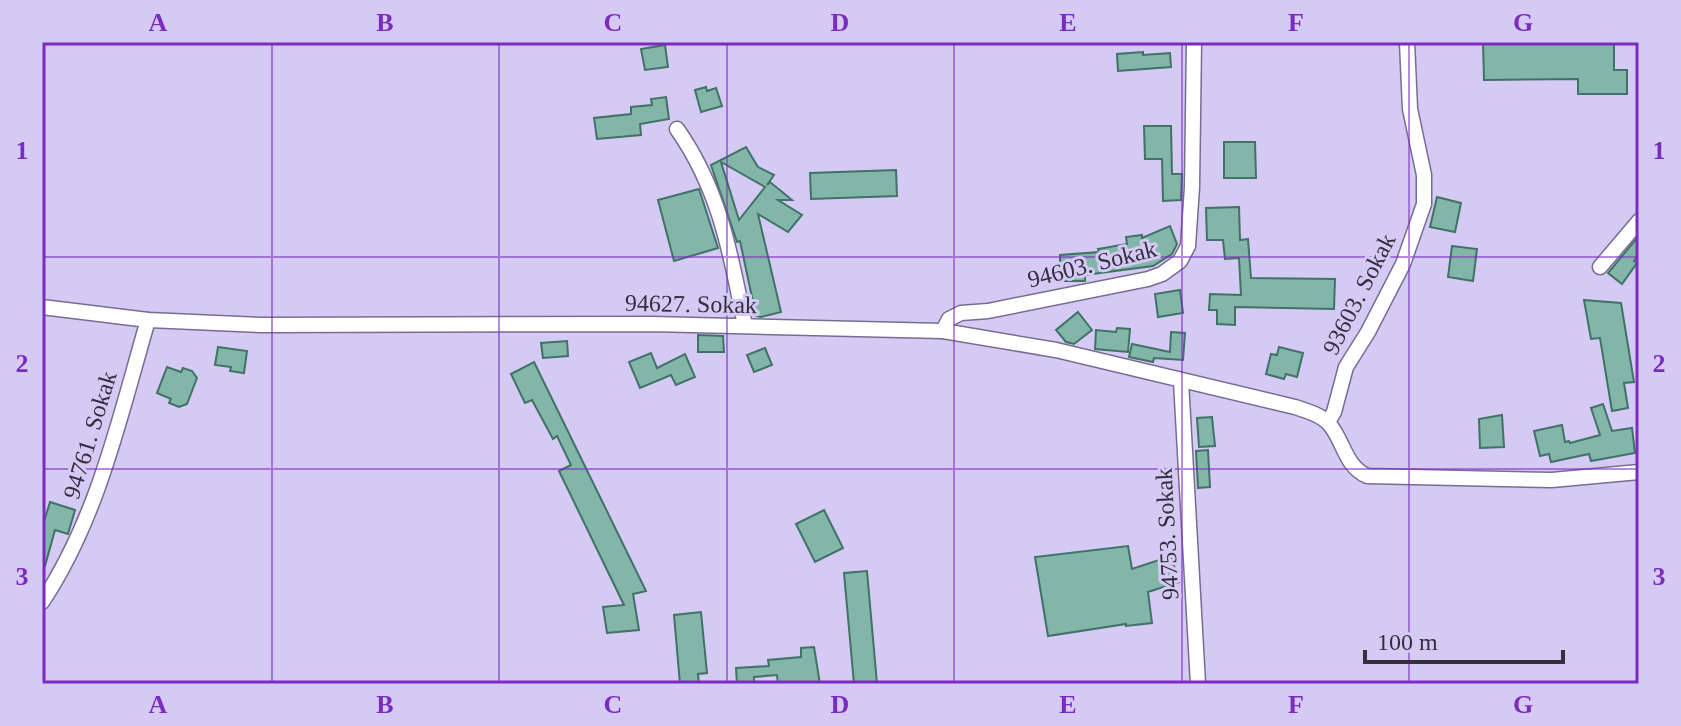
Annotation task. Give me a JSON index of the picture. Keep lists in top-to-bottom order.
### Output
{
  "streets": {
    "street": [
      "94603. Sokak",
      "93603. Sokak",
      "94627. Sokak",
      "94761. Sokak",
      "94753. Sokak"
    ]
  },
  "crossings": [
    ["94603. Sokak", "94627. Sokak"],
    ["93603. Sokak", "94627. Sokak"],
    ["94627. Sokak", "94761. Sokak"],
    ["94627. Sokak", "94753. Sokak"]
  ],
  "scale_bar": "100 m",
  "grid": {
    "columns": [
      "A",
      "B",
      "C",
      "D",
      "E",
      "F",
      "G"
    ],
    "rows": ["1", "2", "3"]
  }
}
